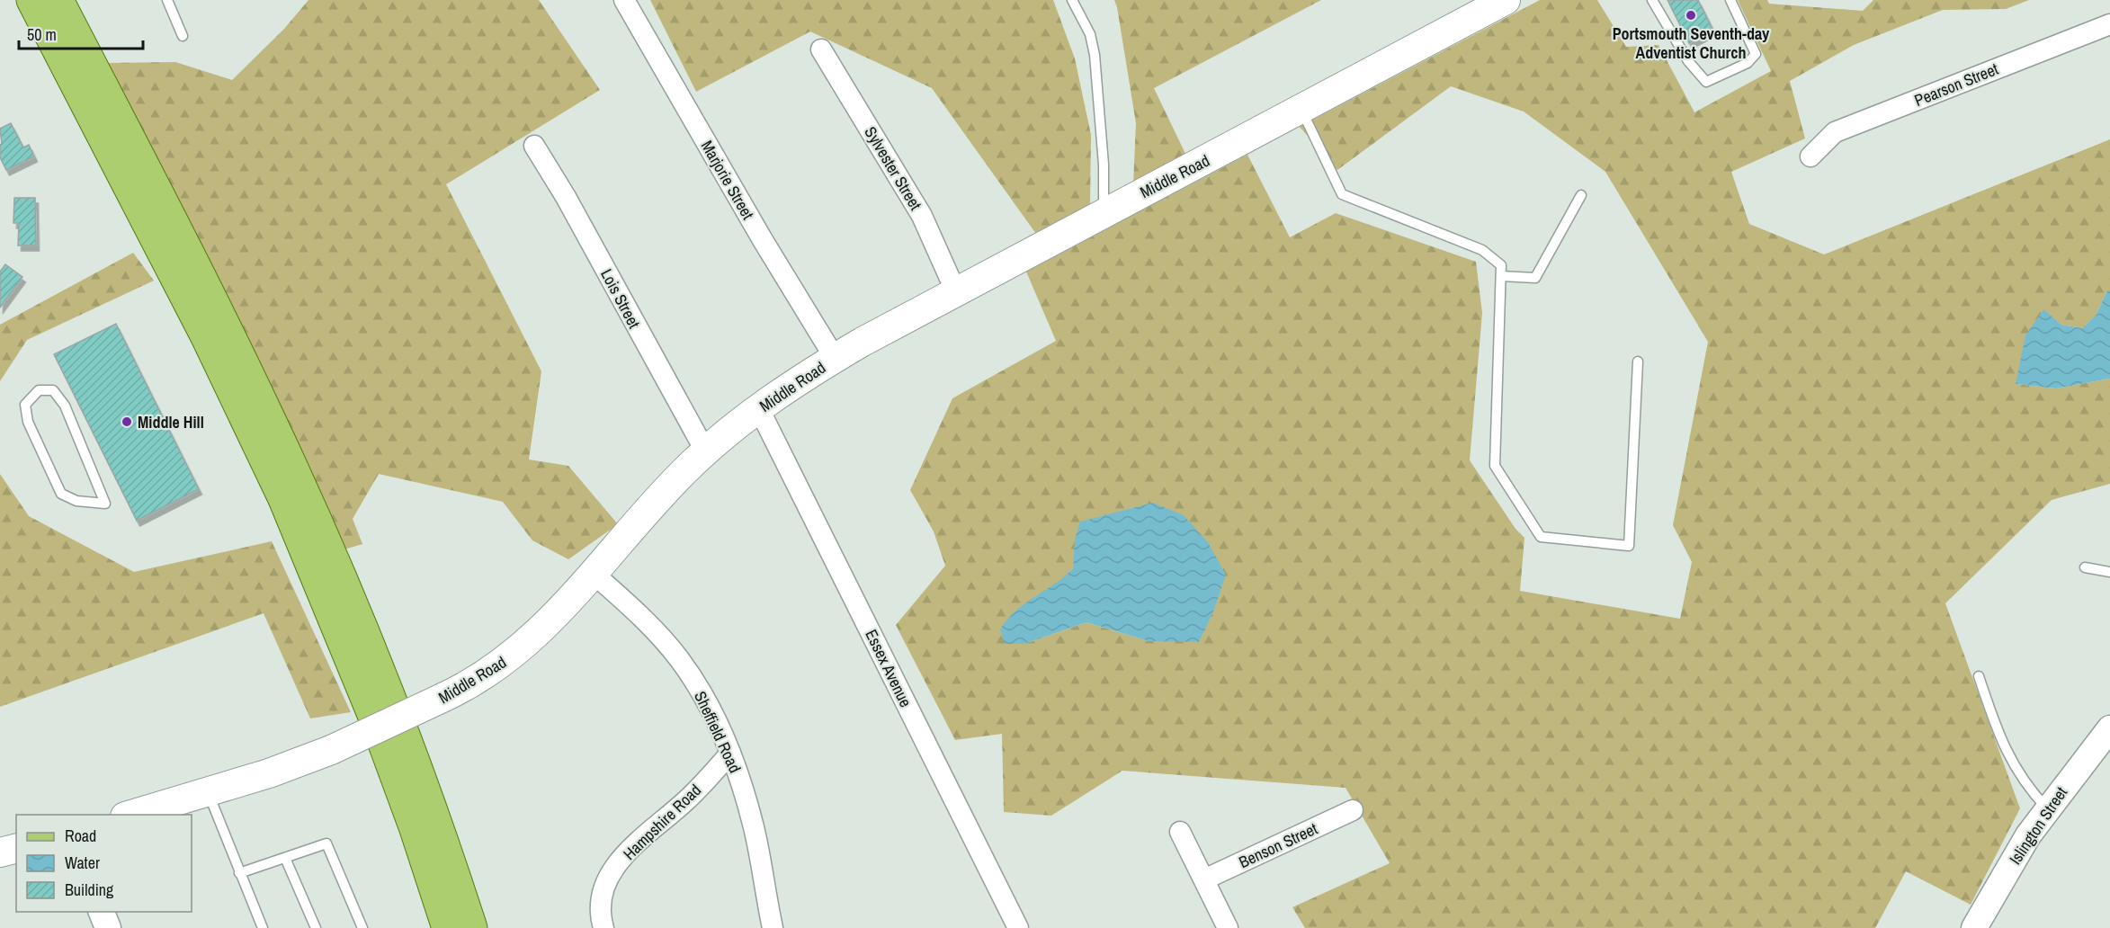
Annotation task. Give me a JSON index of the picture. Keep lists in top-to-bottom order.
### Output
{
  "streets": {
    "main road": ["Middle Road"],
    "street": [
      "Pearson Street",
      "Sylvester Street",
      "Marjorie Street",
      "Lois Street",
      "Essex Avenue",
      "Sheffield Road",
      "Hampshire Road",
      "Islington Street",
      "Benson Street"
    ]
  },
  "crossings": [
    ["Sylvester Street", "Middle Road"],
    ["Middle Road", "Marjorie Street"],
    ["Middle Road", "Lois Street"],
    ["Middle Road", "Essex Avenue"],
    ["Middle Road", "Sheffield Road"],
    ["Sheffield Road", "Hampshire Road"]
  ],
  "places": ["Portsmouth Seventh-day Adventist Church", "Middle Hill"],
  "legend": ["Road", "Water", "Building"],
  "scale_bar": "50 m"
}
